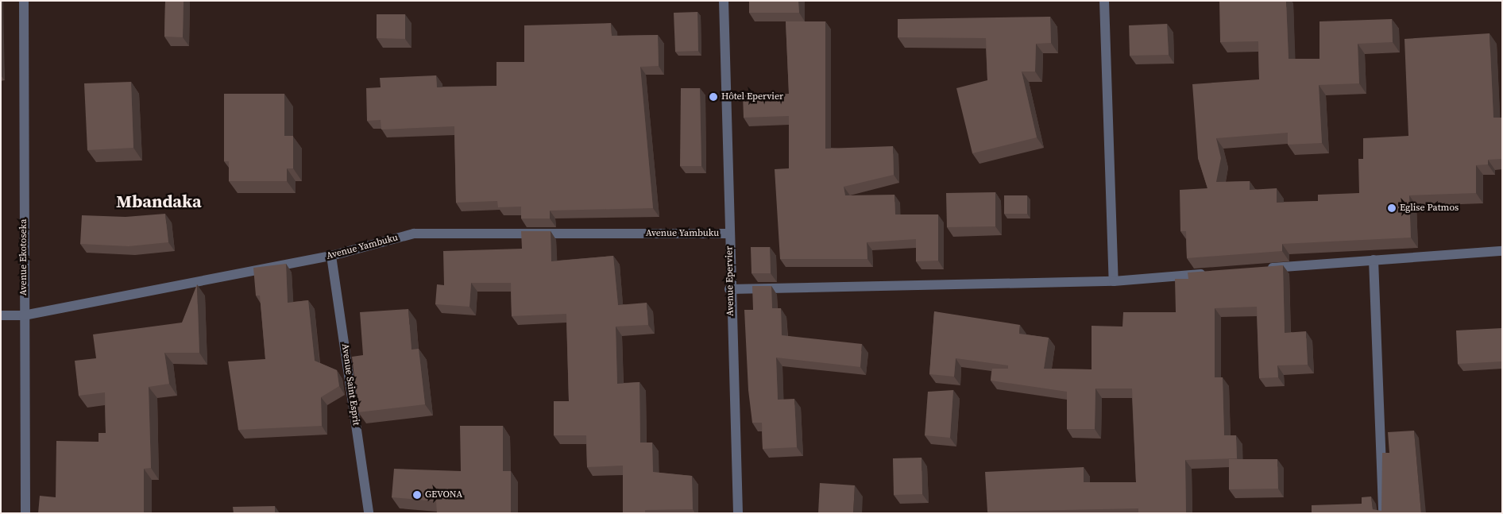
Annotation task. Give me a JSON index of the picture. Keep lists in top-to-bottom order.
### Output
{
  "streets": {
    "street": [
      "Avenue Yambuku",
      "Avenue Ekotoseka",
      "Avenue Epervier",
      "Avenue Saint Esprit"
    ]
  },
  "crossings": [
    ["Avenue Yambuku", "Avenue Ekotoseka"],
    ["Avenue Yambuku", "Avenue Epervier"],
    ["Avenue Yambuku", "Avenue Saint Esprit"]
  ],
  "districts": ["Mbandaka"],
  "places": ["Hôtel Epervier", "Eglise Patmos", "GEVONA"]
}
